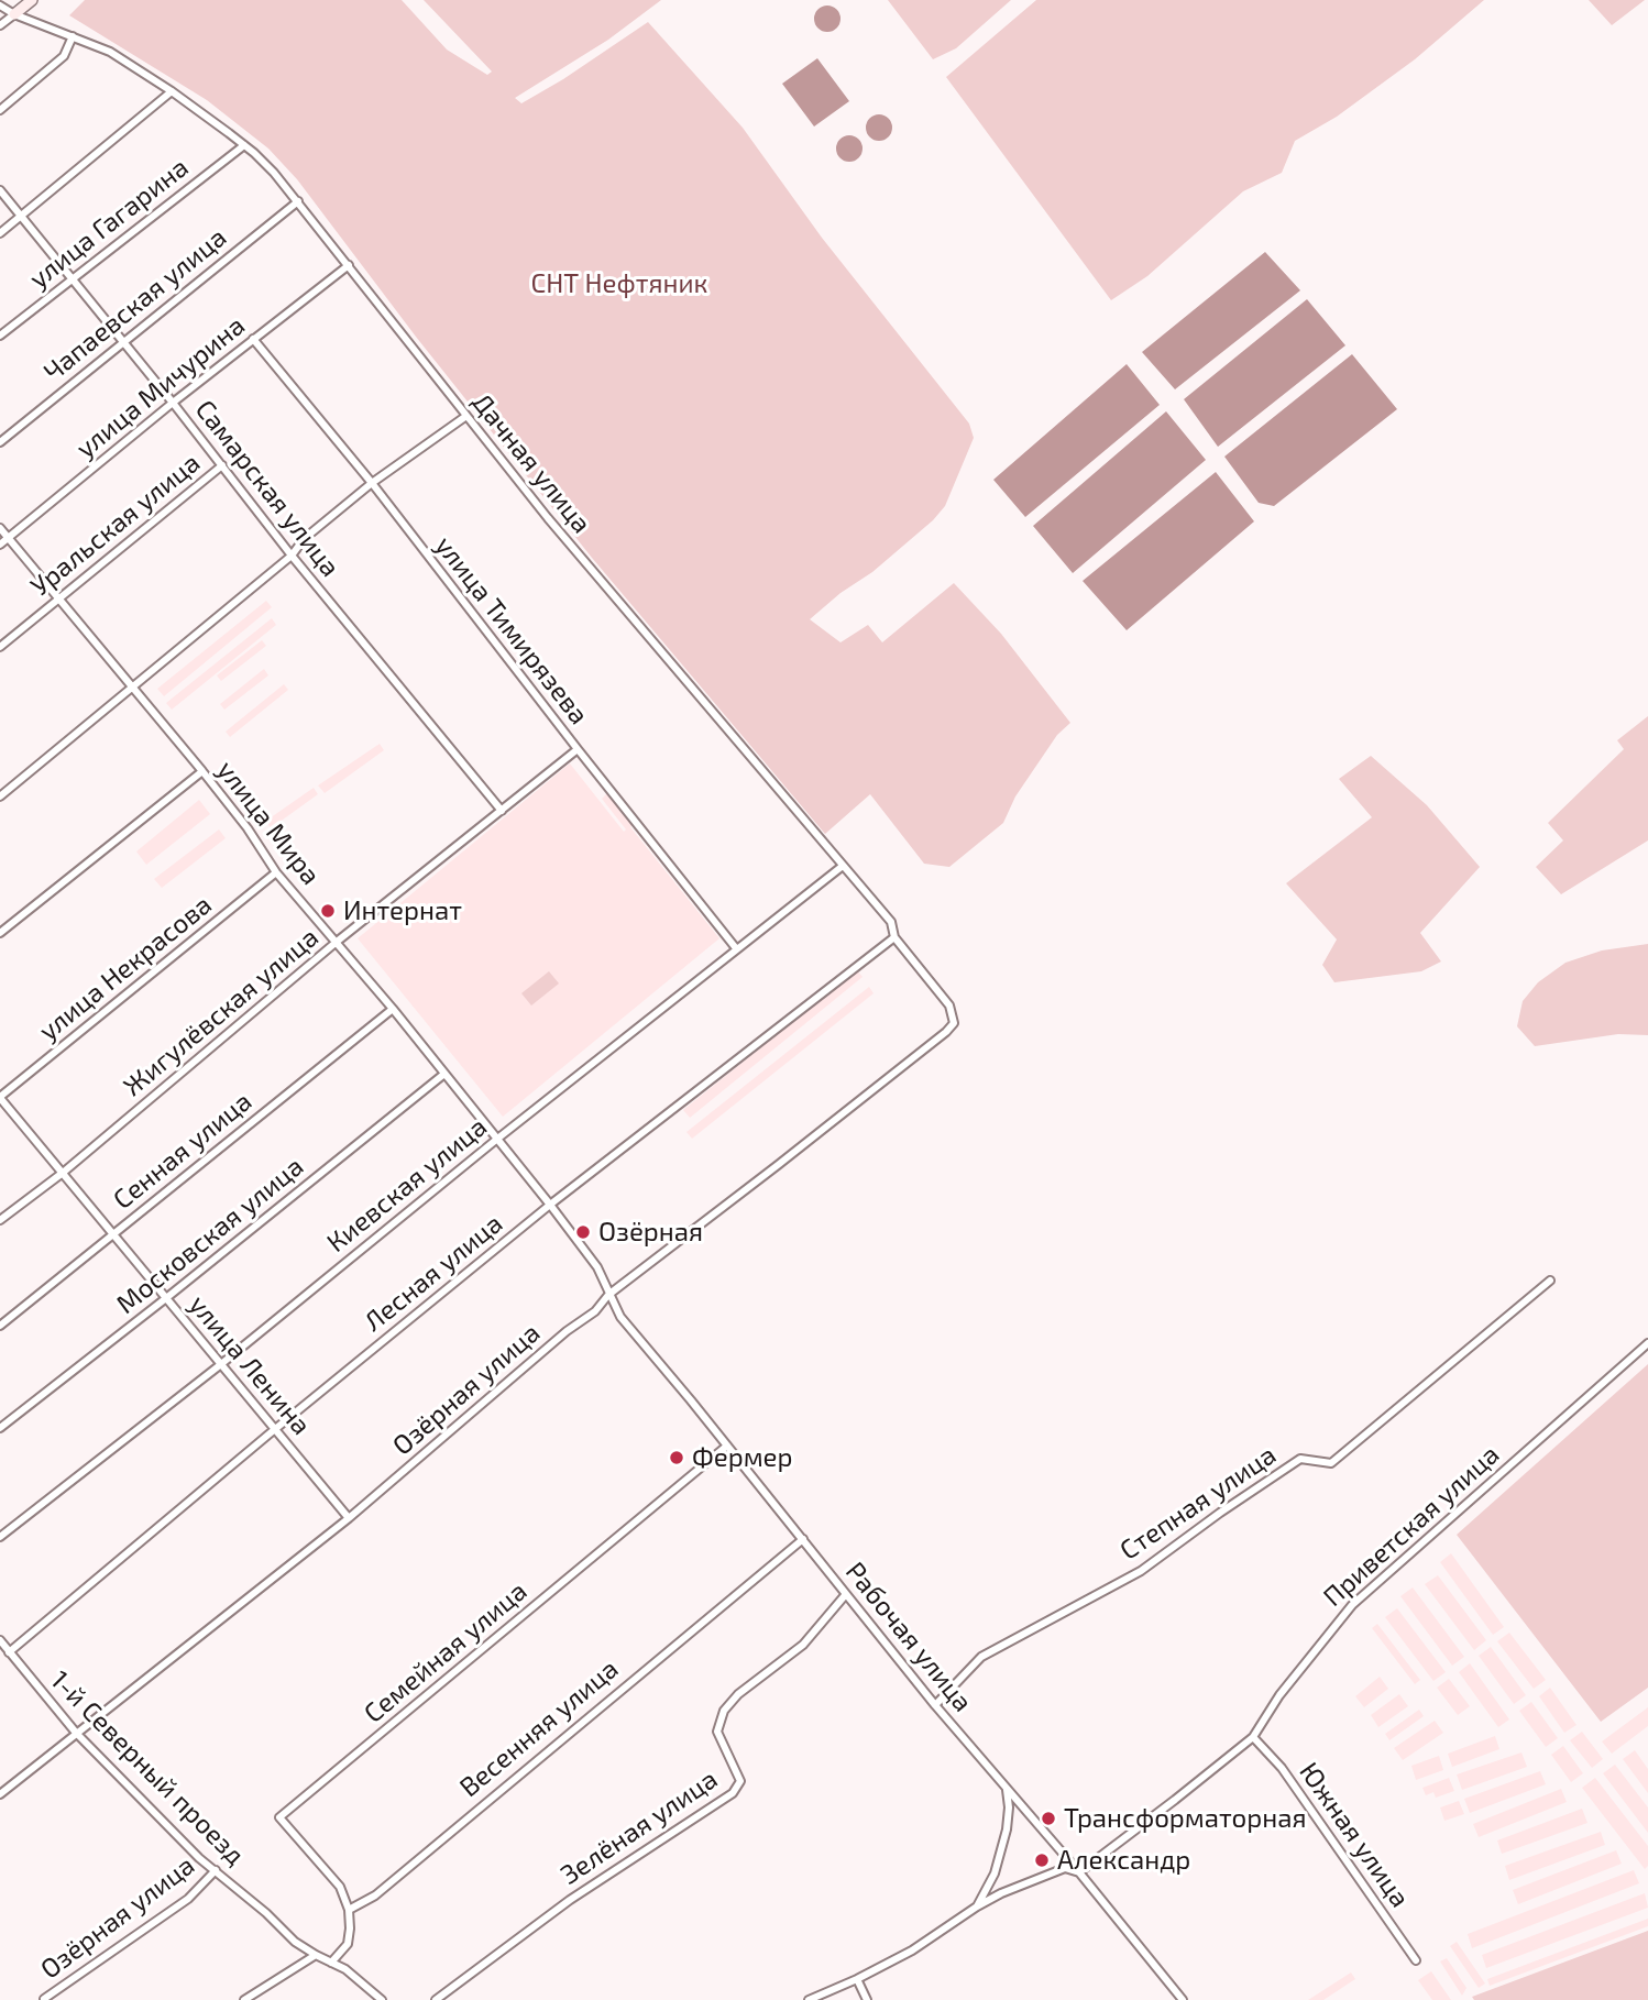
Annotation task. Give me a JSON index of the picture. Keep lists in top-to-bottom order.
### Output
{
  "streets": {
    "street": [
      "улица Гагарина",
      "Чапаевская улица",
      "улица Мичурина",
      "Дачная улица",
      "Самарская улица",
      "Уральская улица",
      "улица Тимирязева",
      "улица Мира",
      "улица Некрасова",
      "Жигулёвская улица",
      "Сенная улица",
      "Киевская улица",
      "Московская улица",
      "Лесная улица",
      "улица Ленина",
      "Озёрная улица",
      "Степная улица",
      "Приветская улица",
      "Рабочая улица",
      "Семейная улица",
      "Весенняя улица",
      "1-й Северный проезд",
      "Зелёная улица",
      "Южная улица"
    ]
  },
  "crossings": [
    ["улица Гагарина", "Дачная улица"],
    ["улица Гагарина", "Самарская улица"],
    ["Чапаевская улица", "Дачная улица"],
    ["Чапаевская улица", "Самарская улица"],
    ["улица Мичурина", "Дачная улица"],
    ["улица Мичурина", "Самарская улица"],
    ["улица Мичурина", "улица Тимирязева"],
    ["улица Мичурина", "улица Мира"],
    ["Дачная улица", "Киевская улица"],
    ["Дачная улица", "Лесная улица"],
    ["Дачная улица", "Озёрная улица"],
    ["Самарская улица", "Уральская улица"],
    ["Самарская улица", "Жигулёвская улица"],
    ["Уральская улица", "улица Мира"],
    ["улица Тимирязева", "Жигулёвская улица"],
    ["улица Тимирязева", "Киевская улица"],
    ["улица Мира", "улица Некрасова"],
    ["улица Мира", "Жигулёвская улица"],
    ["улица Мира", "Сенная улица"],
    ["улица Мира", "Киевская улица"],
    ["улица Мира", "Московская улица"],
    ["улица Мира", "Лесная улица"],
    ["улица Мира", "Озёрная улица"],
    ["улица Мира", "Рабочая улица"],
    ["улица Некрасова", "улица Ленина"],
    ["Жигулёвская улица", "улица Ленина"],
    ["Сенная улица", "улица Ленина"],
    ["Киевская улица", "улица Ленина"],
    ["Московская улица", "улица Ленина"],
    ["Лесная улица", "улица Ленина"],
    ["Лесная улица", "1-й Северный проезд"],
    ["улица Ленина", "Озёрная улица"],
    ["Озёрная улица", "Рабочая улица"],
    ["Озёрная улица", "1-й Северный проезд"],
    ["Степная улица", "Рабочая улица"],
    ["Приветская улица", "Рабочая улица"],
    ["Приветская улица", "Южная улица"],
    ["Рабочая улица", "Семейная улица"],
    ["Рабочая улица", "Весенняя улица"],
    ["Рабочая улица", "Зелёная улица"],
    ["Семейная улица", "Весенняя улица"]
  ],
  "parks": ["СНТ Нефтяник"],
  "places": [
    "Интернат",
    "Озёрная",
    "Фермер",
    "Трансформаторная",
    "Александр"
  ]
}
